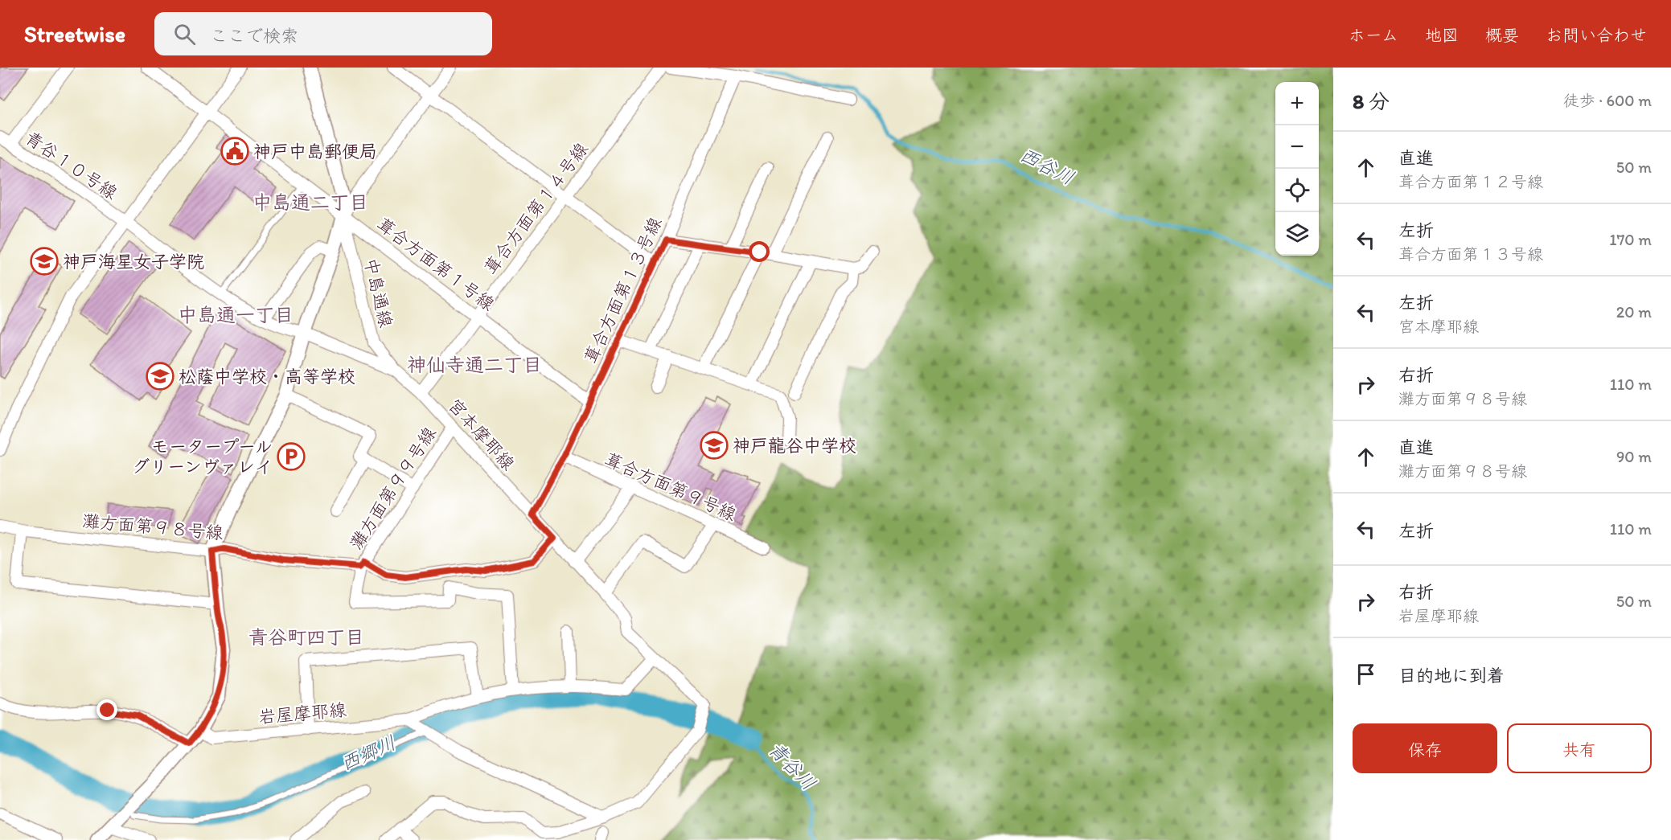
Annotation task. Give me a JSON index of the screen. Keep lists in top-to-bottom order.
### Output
{
  "streets": {
    "street": [
      "青谷１０号線",
      "葺合方面第１４号線",
      "葺合方面第１号線",
      "葺合方面第１３号線",
      "中島通線",
      "宮本摩耶線",
      "葺合方面第９号線",
      "灘方面第９９号線",
      "灘方面第９８号線",
      "岩屋摩耶線"
    ]
  },
  "crossings": [
    ["青谷１０号線", "宮本摩耶線"],
    ["葺合方面第１４号線", "葺合方面第１号線"],
    ["葺合方面第１４号線", "宮本摩耶線"],
    ["葺合方面第１号線", "葺合方面第１３号線"],
    ["葺合方面第１号線", "中島通線"],
    ["葺合方面第１３号線", "宮本摩耶線"],
    ["葺合方面第１３号線", "葺合方面第９号線"],
    ["中島通線", "宮本摩耶線"],
    ["宮本摩耶線", "灘方面第９９号線"],
    ["宮本摩耶線", "灘方面第９８号線"],
    ["宮本摩耶線", "岩屋摩耶線"],
    ["灘方面第９９号線", "灘方面第９８号線"]
  ],
  "districts": [
    "中島通二丁目",
    "中島通一丁目",
    "神仙寺通二丁目",
    "青谷町四丁目"
  ],
  "water": ["西谷川", "西郷川", "青谷川"],
  "places": {
    "public building": ["神戸中島郵便局"],
    "school or university": ["神戸海星女子学院", "松蔭中学校・高等学校", "神戸龍谷中学校"],
    "parking": ["モータープール グリーンヴァレイ"]
  },
  "page": {
    "header": "Streetwise",
    "search": "ここで検索",
    "nav": [
      "ホーム",
      "地図",
      "概要",
      "お問い合わせ"
    ],
    "heading": ["8 分", "徒歩 · 600 m"],
    "map_buttons": ["+", "−"],
    "list": [
      ["直進", "葺合方面第１２号線", "50 m"],
      ["左折", "葺合方面第１３号線", "170 m"],
      ["左折", "宮本摩耶線", "20 m"],
      ["右折", "灘方面第９８号線", "110 m"],
      ["直進", "灘方面第９８号線", "90 m"],
      ["左折", "110 m"],
      ["右折", "岩屋摩耶線", "50 m"],
      "目的地に到着"
    ],
    "buttons": ["保存", "共有"]
  }
}
